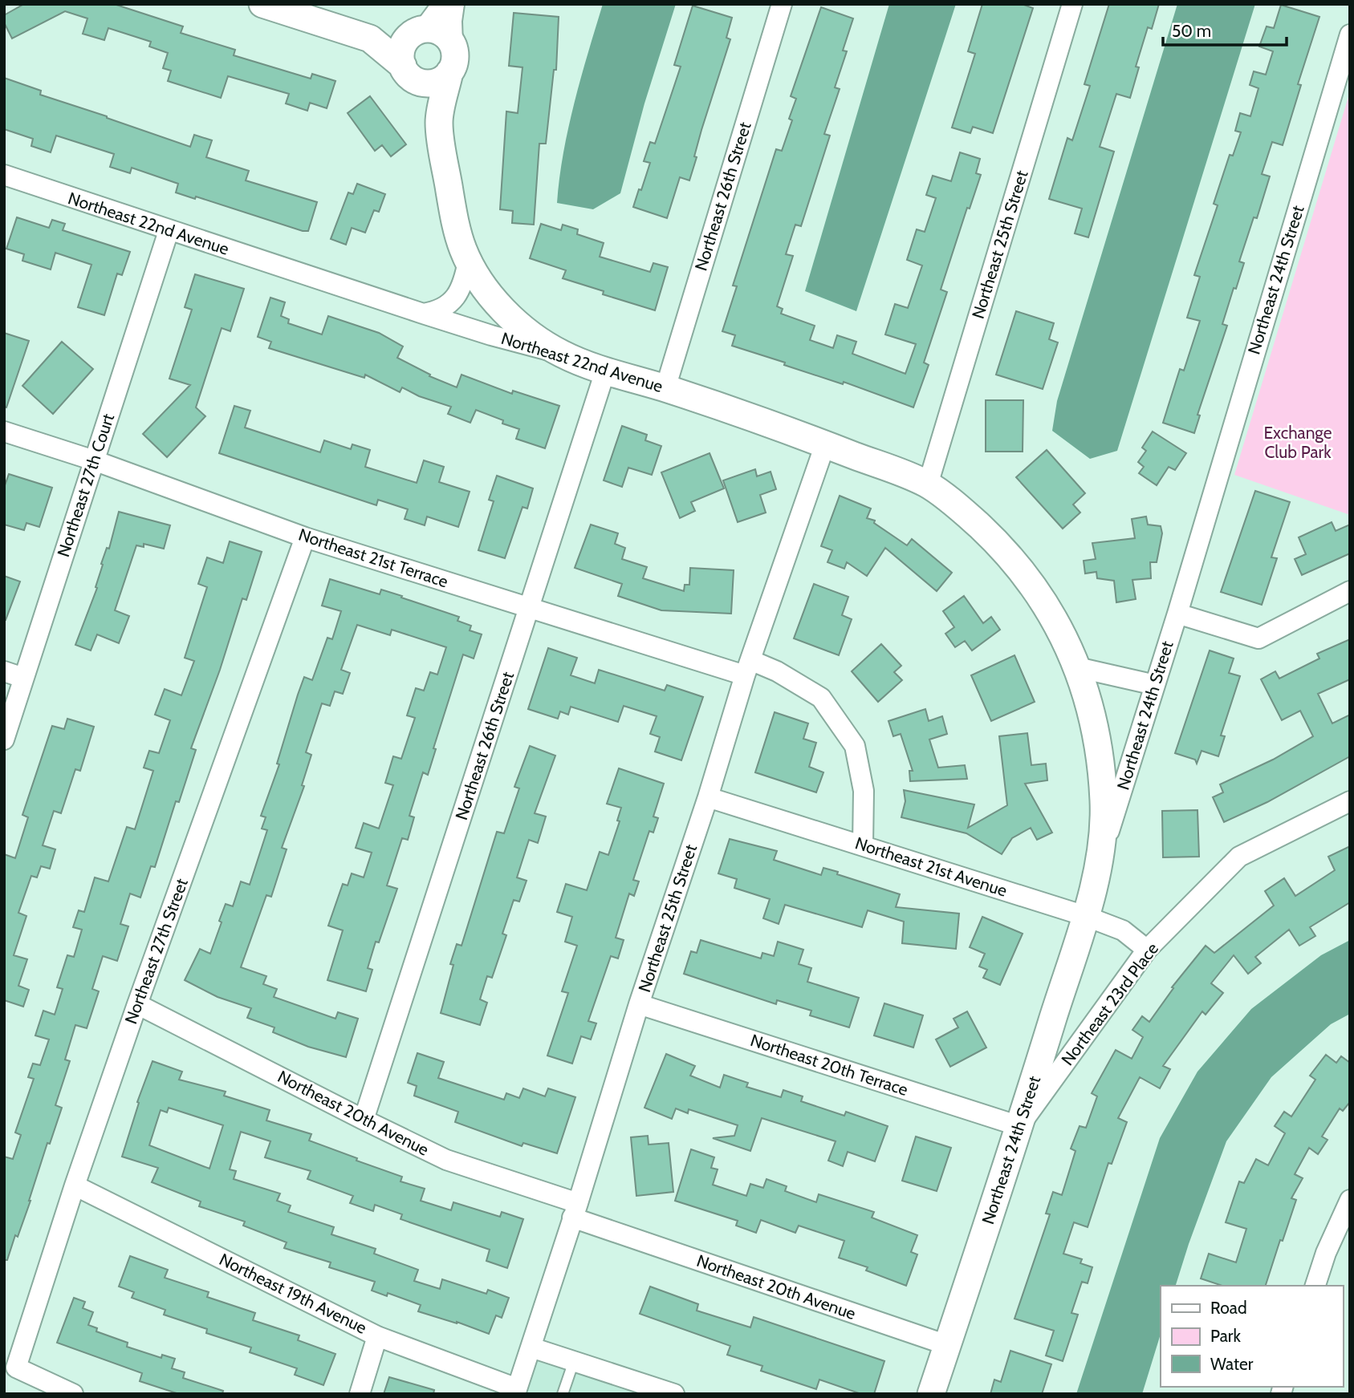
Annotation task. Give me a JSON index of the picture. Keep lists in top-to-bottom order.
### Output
{
  "streets": {
    "street": [
      "Northeast 26th Street",
      "Northeast 22nd Avenue",
      "Northeast 25th Street",
      "Northeast 24th Street",
      "Northeast 27th Court",
      "Northeast 21st Terrace",
      "Northeast 21st Avenue",
      "Northeast 27th Street",
      "Northeast 23rd Place",
      "Northeast 20th Terrace",
      "Northeast 20th Avenue",
      "Northeast 19th Avenue"
    ]
  },
  "crossings": [
    ["Northeast 26th Street", "Northeast 22nd Avenue"],
    ["Northeast 26th Street", "Northeast 21st Terrace"],
    ["Northeast 26th Street", "Northeast 20th Avenue"],
    ["Northeast 22nd Avenue", "Northeast 25th Street"],
    ["Northeast 22nd Avenue", "Northeast 24th Street"],
    ["Northeast 22nd Avenue", "Northeast 27th Court"],
    ["Northeast 25th Street", "Northeast 21st Terrace"],
    ["Northeast 25th Street", "Northeast 21st Avenue"],
    ["Northeast 25th Street", "Northeast 20th Terrace"],
    ["Northeast 25th Street", "Northeast 20th Avenue"],
    ["Northeast 25th Street", "Northeast 19th Avenue"],
    ["Northeast 24th Street", "Northeast 21st Avenue"],
    ["Northeast 24th Street", "Northeast 23rd Place"],
    ["Northeast 24th Street", "Northeast 20th Terrace"],
    ["Northeast 24th Street", "Northeast 20th Avenue"],
    ["Northeast 27th Court", "Northeast 21st Terrace"],
    ["Northeast 21st Terrace", "Northeast 21st Avenue"],
    ["Northeast 21st Terrace", "Northeast 27th Street"],
    ["Northeast 21st Avenue", "Northeast 23rd Place"],
    ["Northeast 27th Street", "Northeast 20th Avenue"],
    ["Northeast 27th Street", "Northeast 19th Avenue"],
    ["Northeast 23rd Place", "Northeast 20th Terrace"]
  ],
  "parks": ["Exchange Club Park"],
  "legend": ["Road", "Park", "Water"],
  "scale_bar": "50 m"
}
